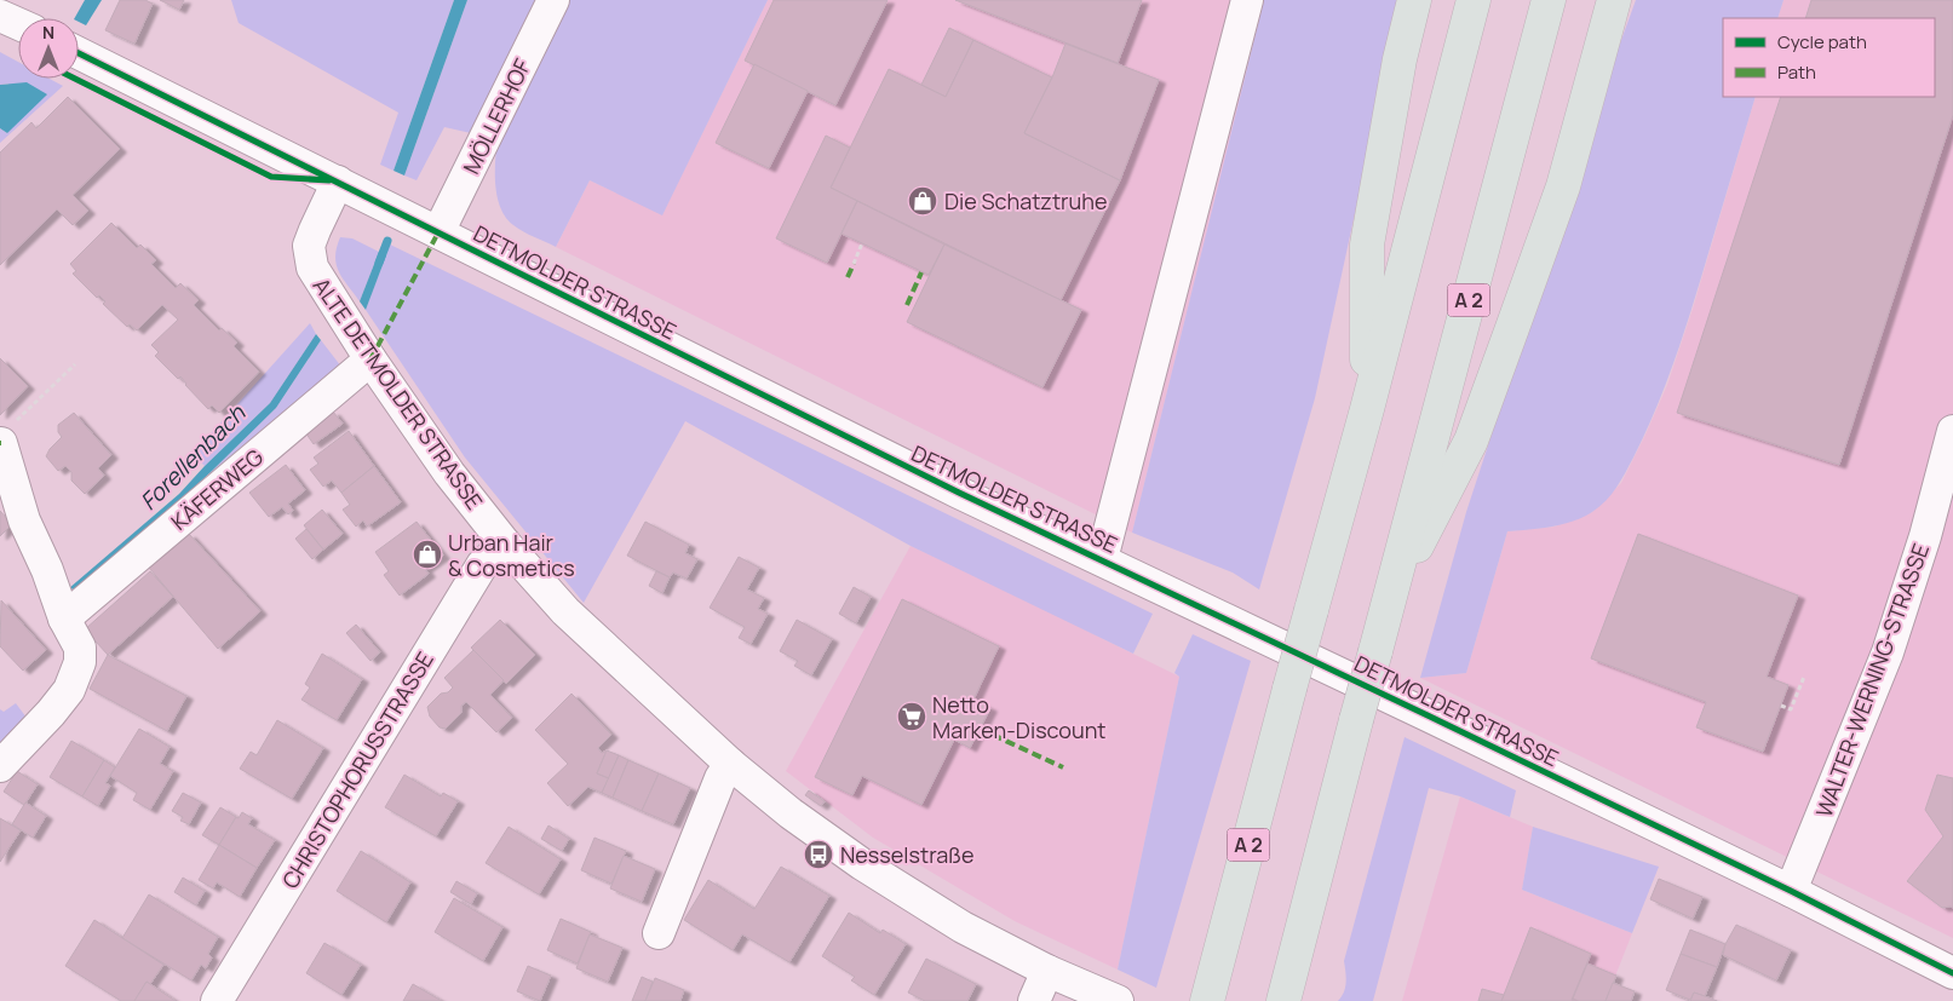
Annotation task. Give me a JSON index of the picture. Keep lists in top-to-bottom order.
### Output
{
  "streets": {
    "highway": ["A 2"],
    "street": [
      "MÖLLERHOF",
      "DETMOLDER STRASSE",
      "ALTE DETMOLDER STRASSE",
      "KÄFERWEG",
      "WALTER-WERNING-STRASSE",
      "CHRISTOPHORUSSTRASSE"
    ]
  },
  "crossings": [
    ["MÖLLERHOF", "DETMOLDER STRASSE"],
    ["DETMOLDER STRASSE", "ALTE DETMOLDER STRASSE"],
    ["DETMOLDER STRASSE", "WALTER-WERNING-STRASSE"],
    ["ALTE DETMOLDER STRASSE", "KÄFERWEG"],
    ["ALTE DETMOLDER STRASSE", "CHRISTOPHORUSSTRASSE"]
  ],
  "water": ["Forellenbach"],
  "places": {
    "shop": ["Die Schatztruhe", "Urban Hair & Cosmetics"],
    "supermarket": ["Netto Marken-Discount"],
    "bus stop": ["Nesselstraße"]
  },
  "legend": ["Cycle path", "Path"],
  "north": "top"
}
